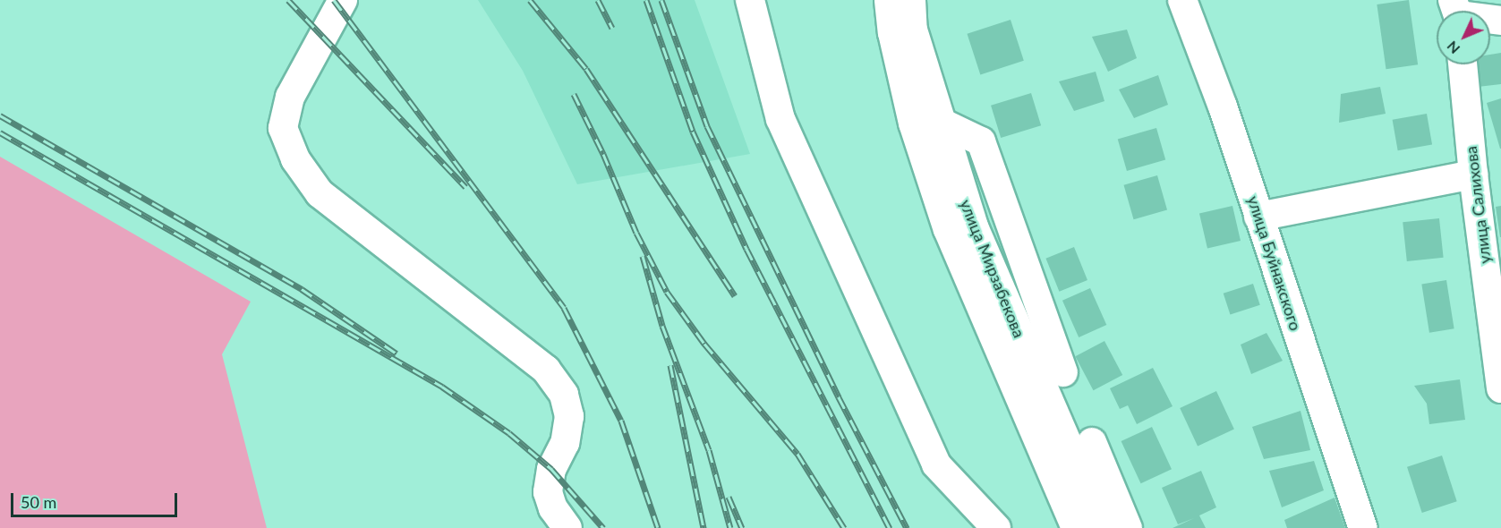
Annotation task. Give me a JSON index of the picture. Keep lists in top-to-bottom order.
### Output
{
  "streets": {
    "main road": ["улица Мирзабекова"],
    "street": ["улица Салихова", "улица Буйнакского"]
  },
  "scale_bar": "50 m",
  "north": "bottom left"
}
